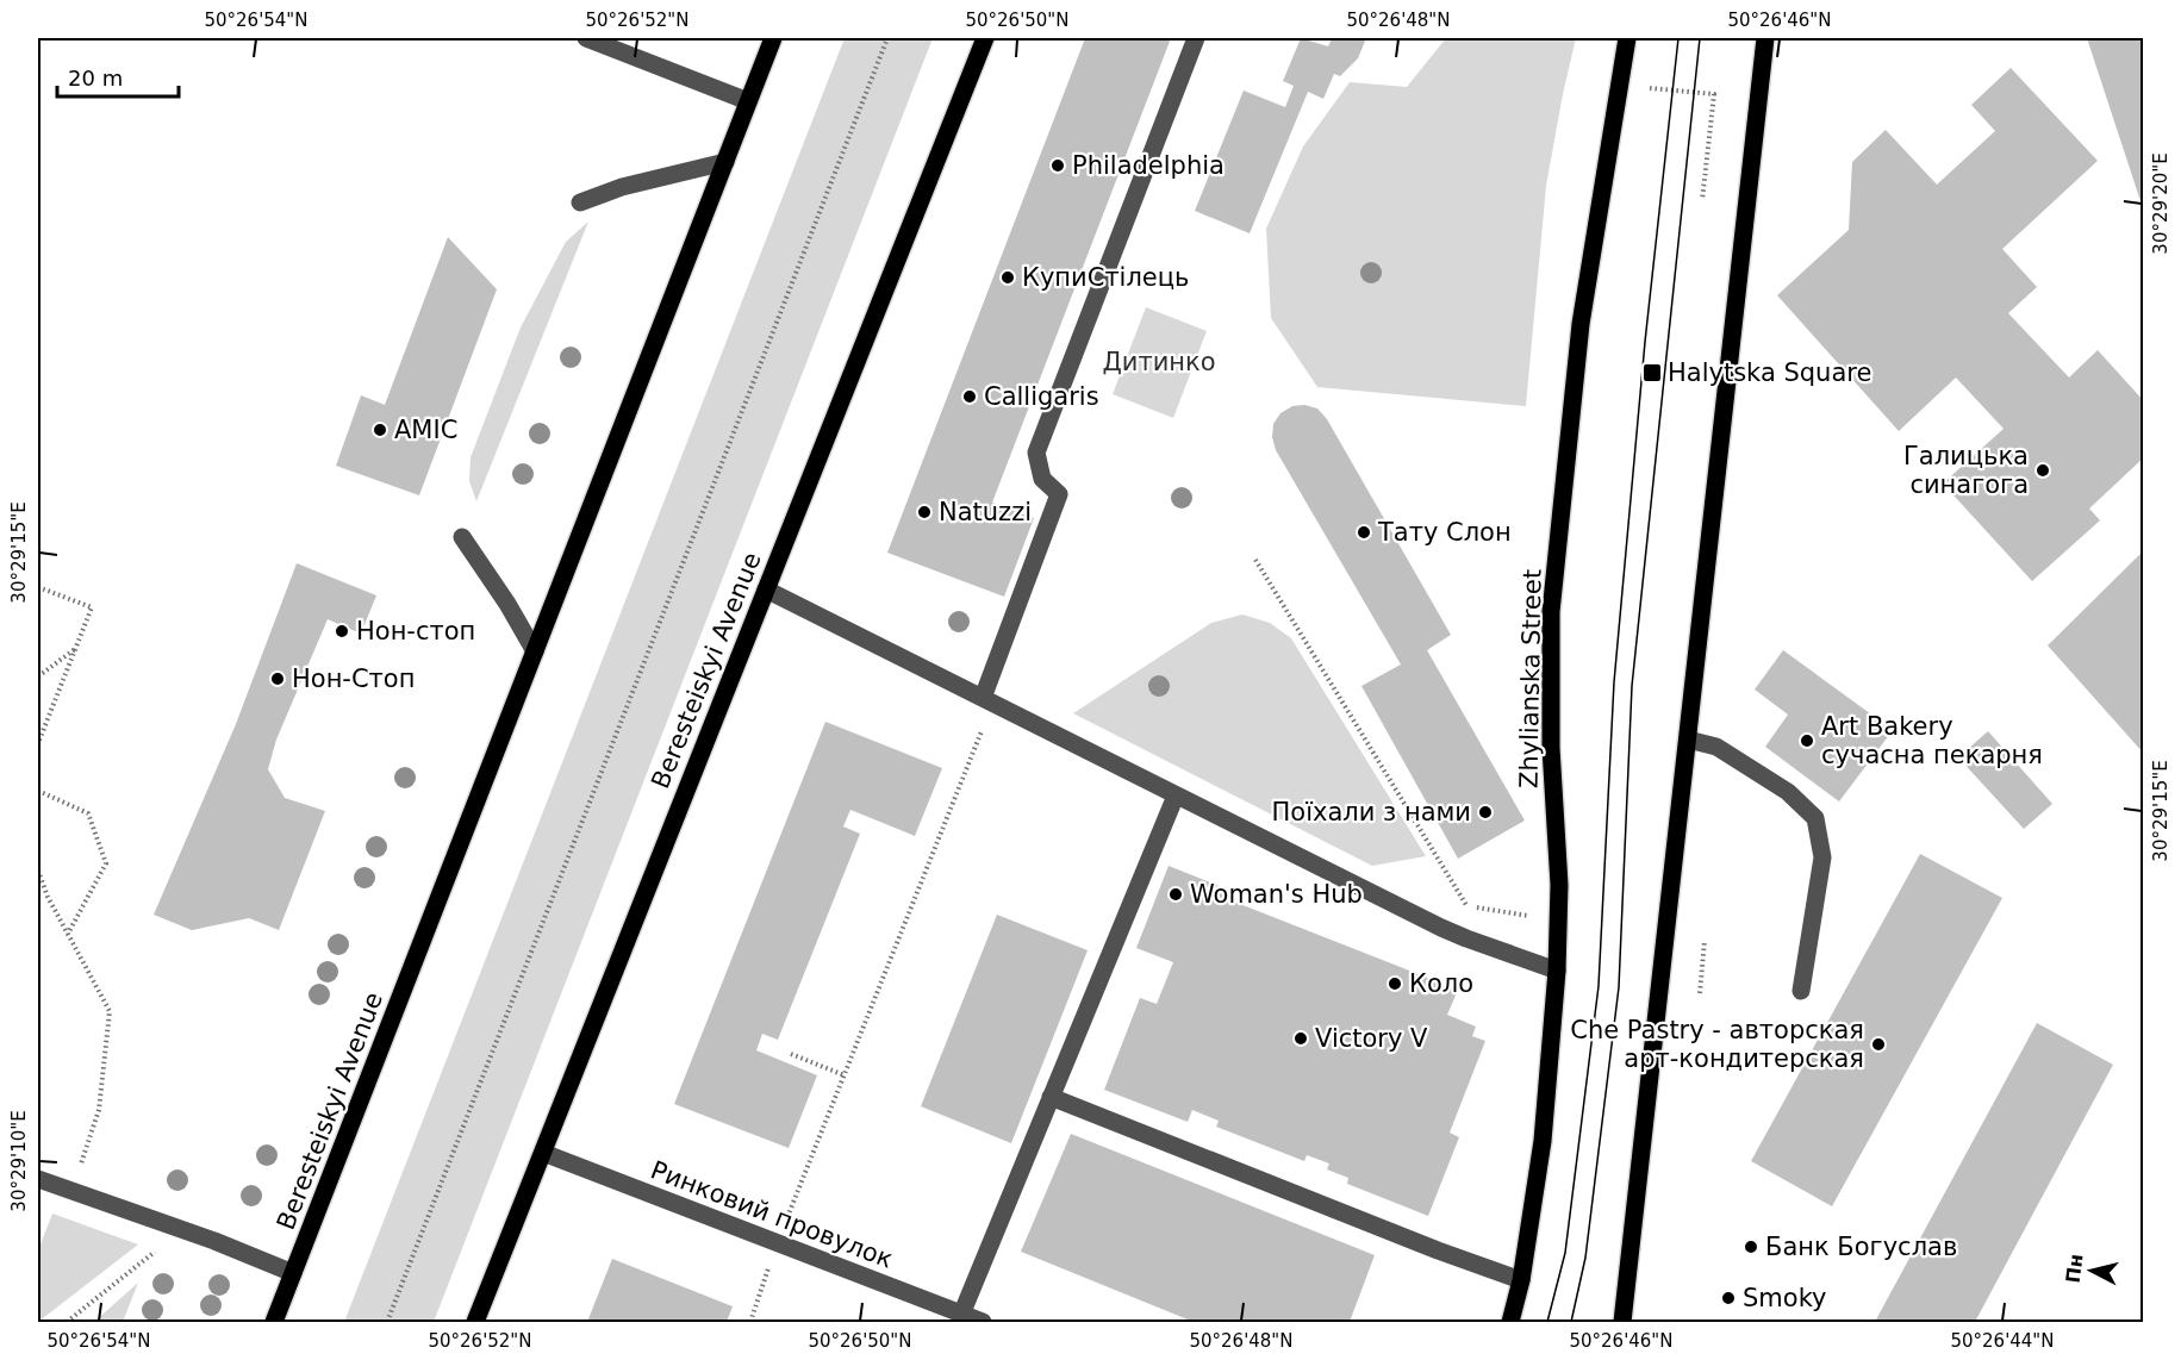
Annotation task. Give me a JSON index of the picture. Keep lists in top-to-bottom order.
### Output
{
  "streets": {
    "main road": ["Beresteiskyi Avenue", "Zhylianska Street"],
    "street": ["Ринковий провулок"]
  },
  "crossings": [
    ["Beresteiskyi Avenue", "Ринковий провулок"]
  ],
  "parks": ["Дитинко"],
  "places": {
    "other": [
      "Philadelphia",
      "КупиСтілець",
      "Calligaris",
      "AMIC",
      "Галицька синагога",
      "Natuzzi",
      "Тату Слон",
      "Нон-стоп",
      "Нон-Стоп",
      "Art Bakery сучасна пекарня",
      "Поїхали з нами",
      "Woman's Hub",
      "Коло",
      "Victory V",
      "Che Pastry - авторская арт-кондитерская",
      "Банк Богуслав",
      "Smoky"
    ],
    "transit": ["Halytska Square"]
  },
  "scale_bar": "20 m",
  "north": "left",
  "coordinates": [
    "50°26'54\"N",
    "50°26'52\"N",
    "50°26'50\"N",
    "50°26'48\"N",
    "50°26'46\"N",
    "30°29'20\"E",
    "30°29'15\"E",
    "30°29'10\"E",
    "50°26'44\"N"
  ]
}
